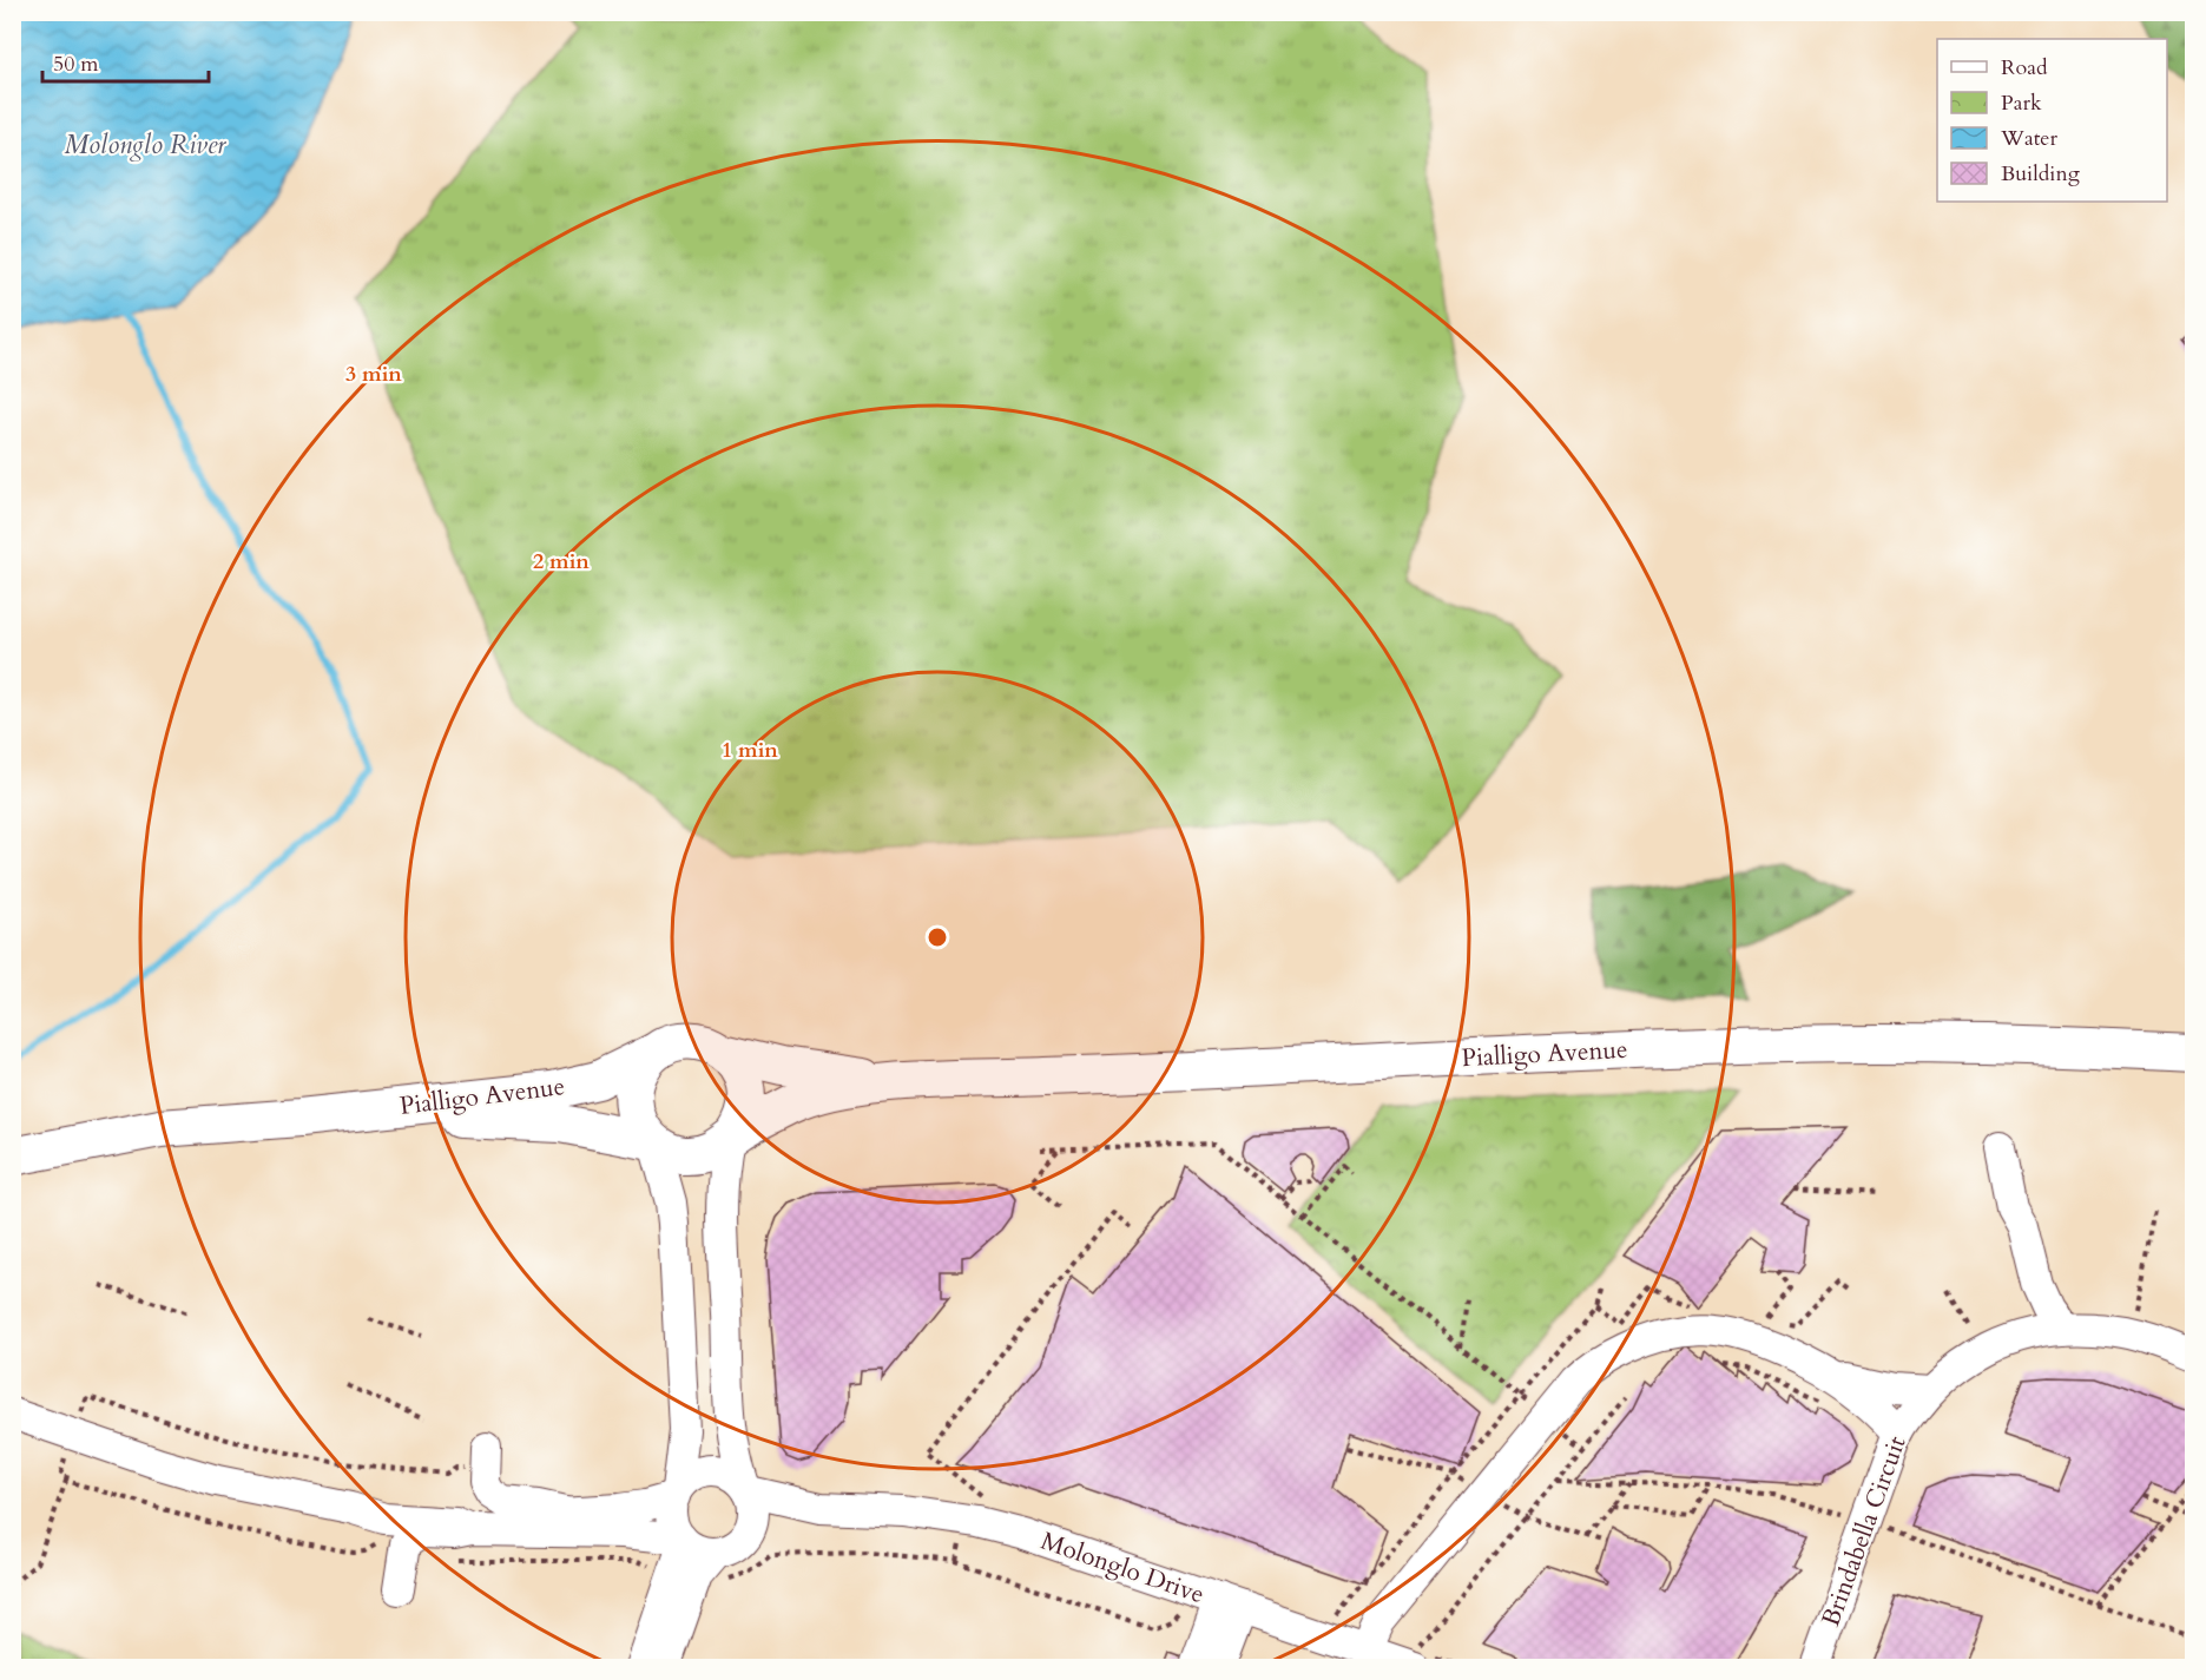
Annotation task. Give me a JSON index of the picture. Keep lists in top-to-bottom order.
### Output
{
  "streets": {
    "main road": ["Pialligo Avenue"],
    "street": ["Brindabella Circuit", "Molonglo Drive"]
  },
  "water": ["Molonglo River"],
  "legend": [
    "Road",
    "Park",
    "Water",
    "Building"
  ],
  "scale_bar": "50 m",
  "rings": ["3 min", "2 min", "1 min"]
}
